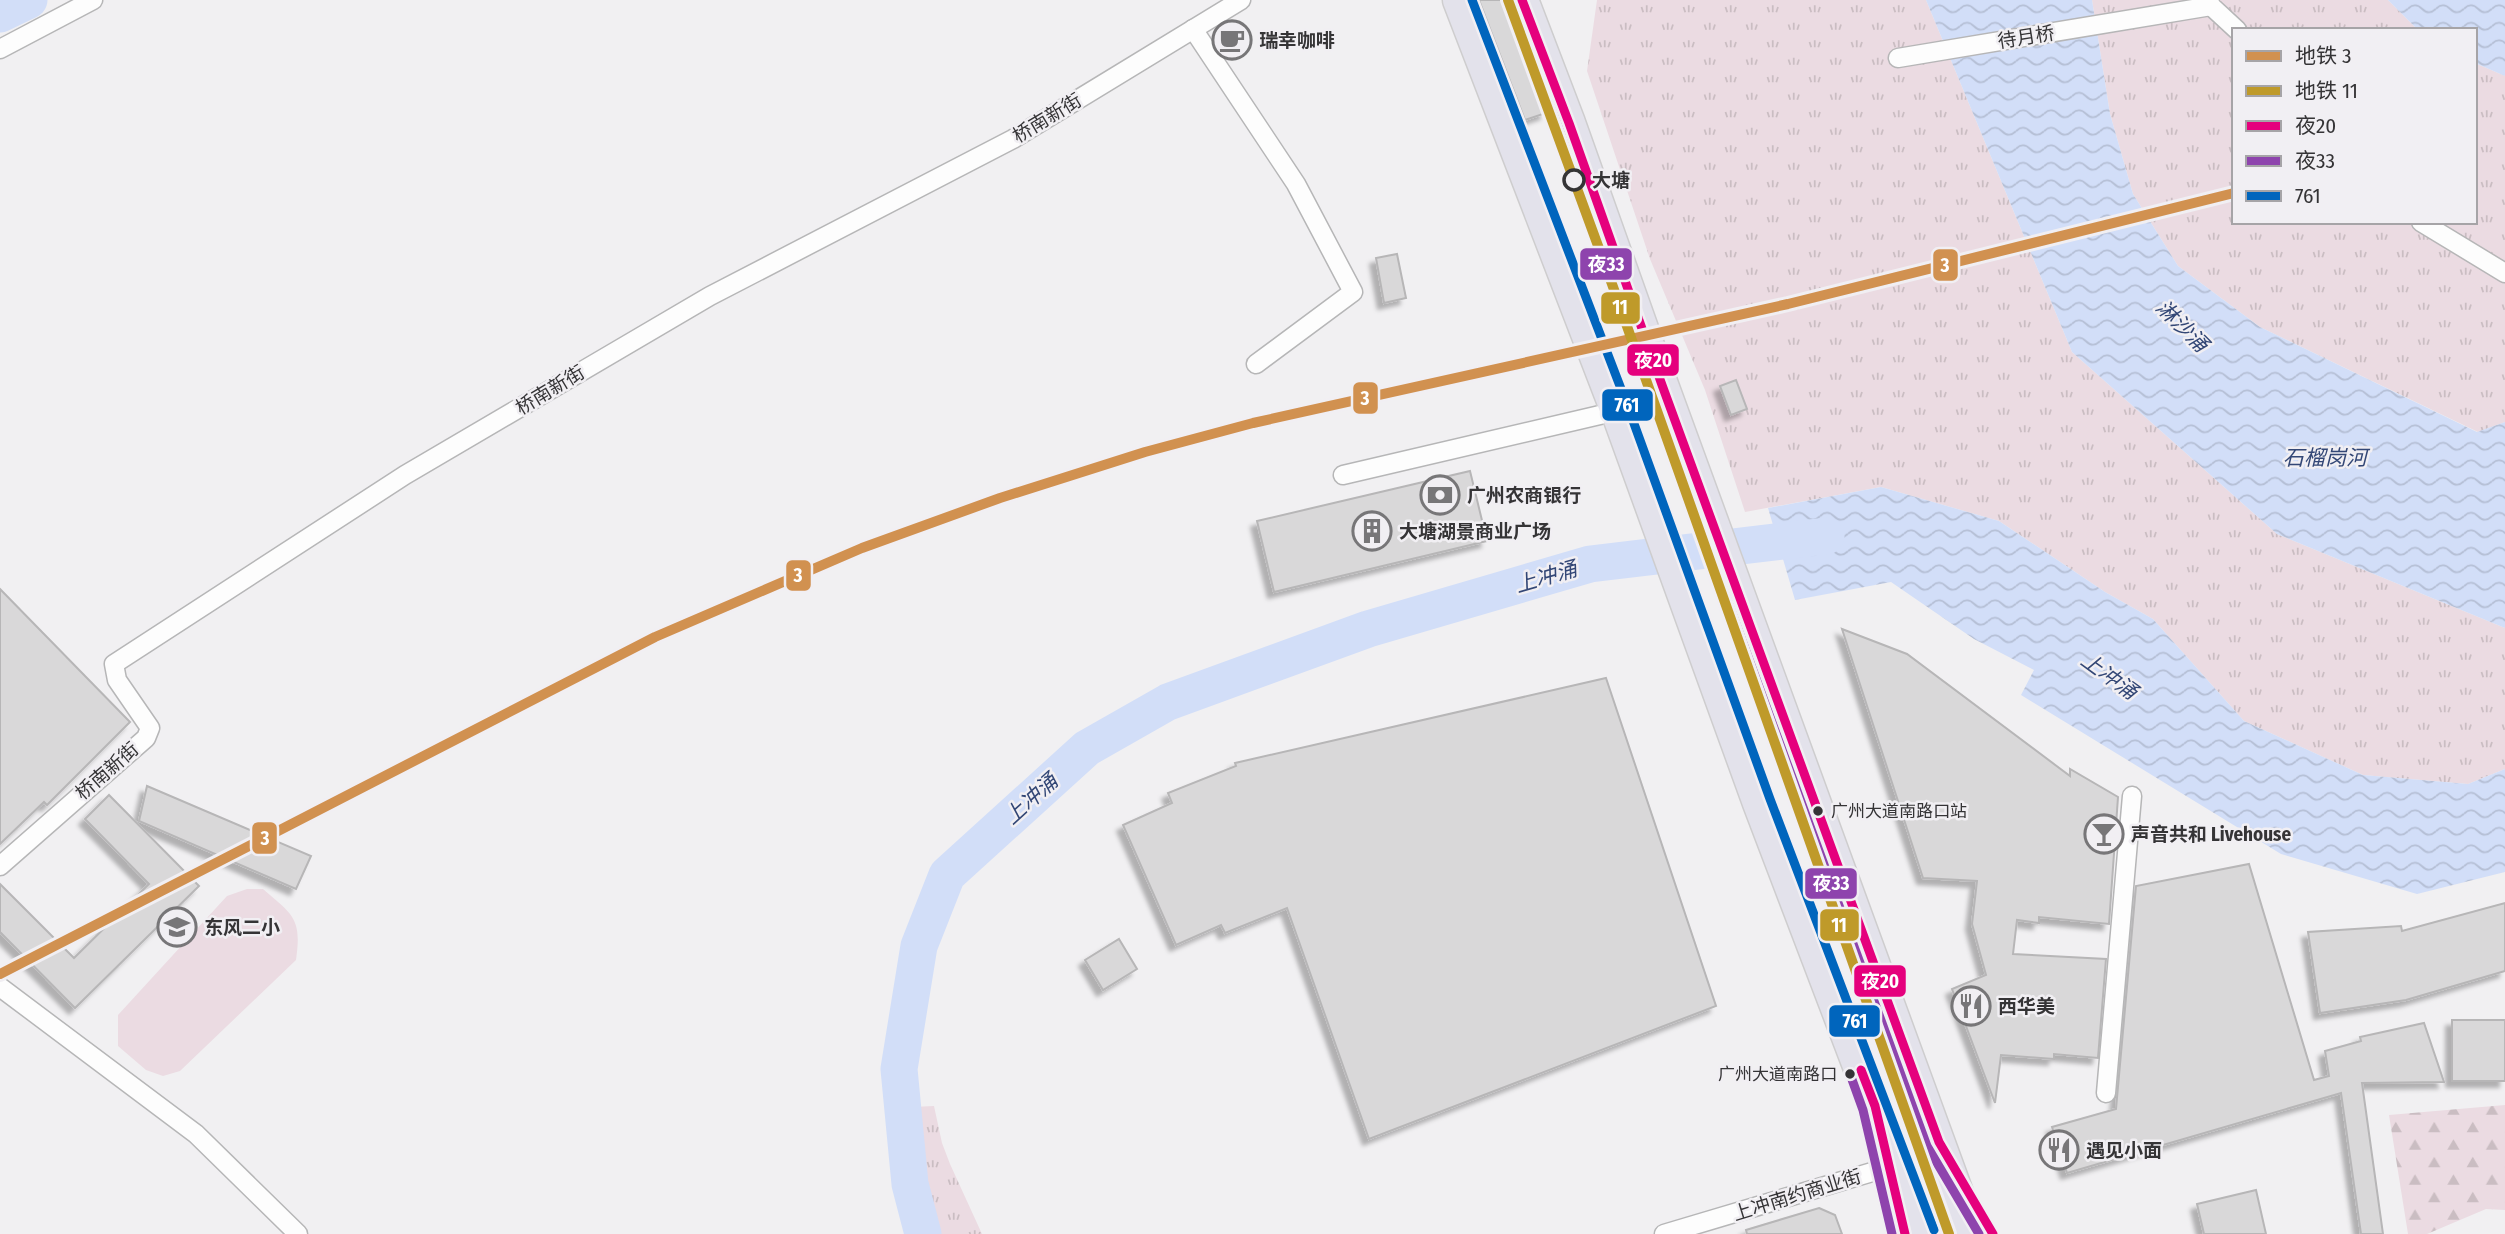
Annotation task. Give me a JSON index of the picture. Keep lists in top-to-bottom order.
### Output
{
  "streets": {
    "street": ["待月桥", "桥南新街", "上冲南约商业街"]
  },
  "water": ["淋沙涌", "石榴岗河", "上冲涌"],
  "places": {
    "cafe": ["瑞幸咖啡"],
    "other": ["大塘", "广州大道南路口站", "广州大道南路口"],
    "bank": ["广州农商银行"],
    "building": ["大塘湖景商业广场"],
    "bar": ["声音共和 Livehouse"],
    "school or university": ["东风二小"],
    "restaurant": ["西华美", "遇见小面"]
  },
  "lines": [
    "metro line 11",
    "transit line 夜20",
    "transit line 761",
    "transit line 夜33",
    "metro line 3"
  ],
  "legend": [
    "地铁 3",
    "地铁 11",
    "夜20",
    "夜33",
    "761"
  ]
}
